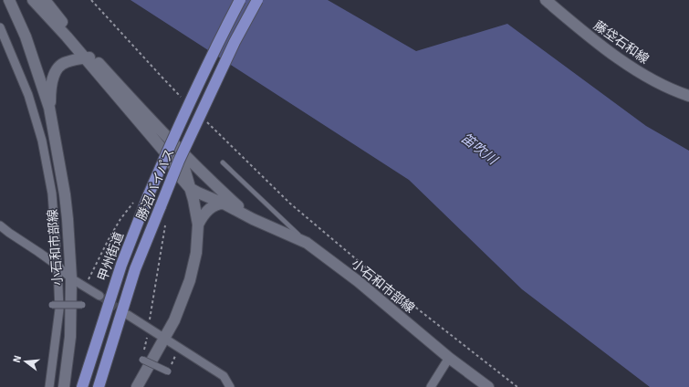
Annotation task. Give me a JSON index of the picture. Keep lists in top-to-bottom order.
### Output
{
  "streets": {
    "highway": ["勝沼バイパス", "甲州街道"],
    "main road": ["藤垈石和線", "小石和市部線"]
  },
  "water": ["笛吹川"],
  "north": "left"
}
